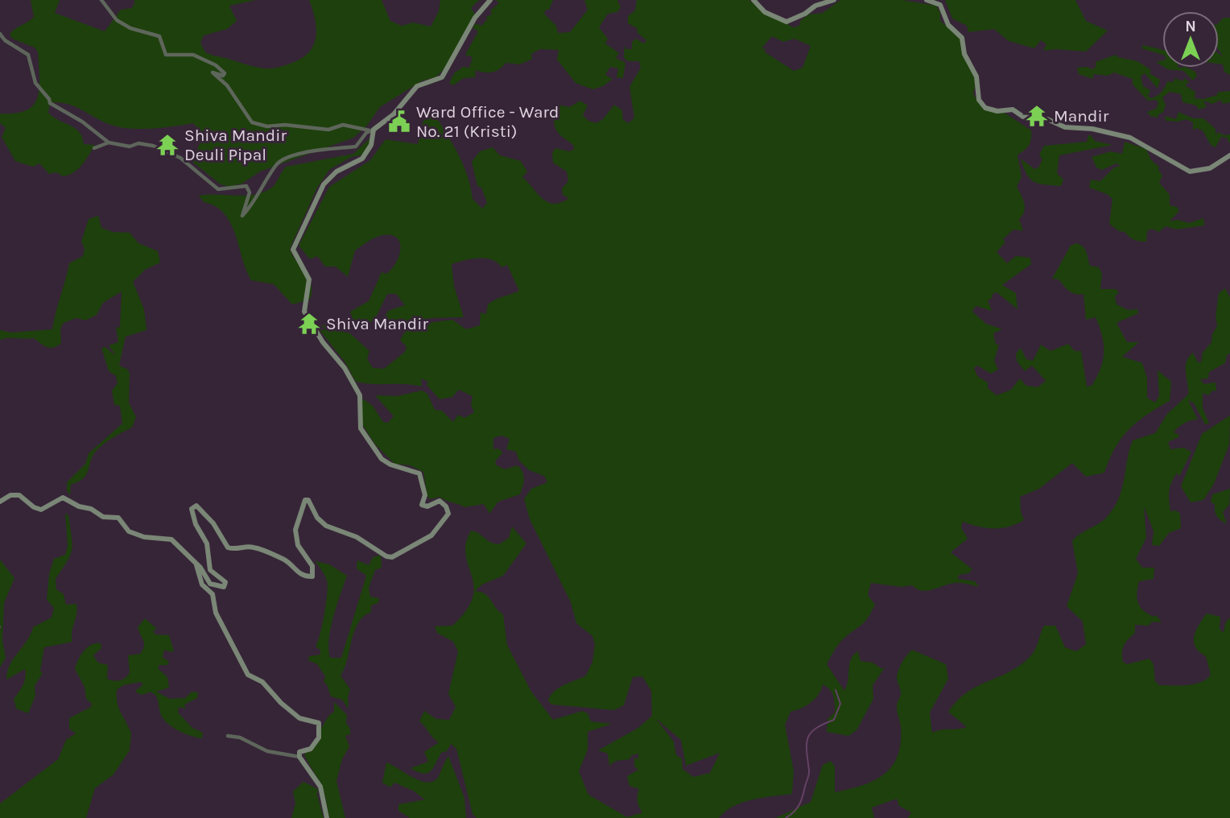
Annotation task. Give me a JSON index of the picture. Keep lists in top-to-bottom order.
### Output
{
  "places": {
    "temple": ["Mandir", "Shiva Mandir Deuli Pipal", "Shiva Mandir"],
    "public building": ["Ward Office - Ward No. 21 (Kristi)"]
  },
  "north": "top"
}
